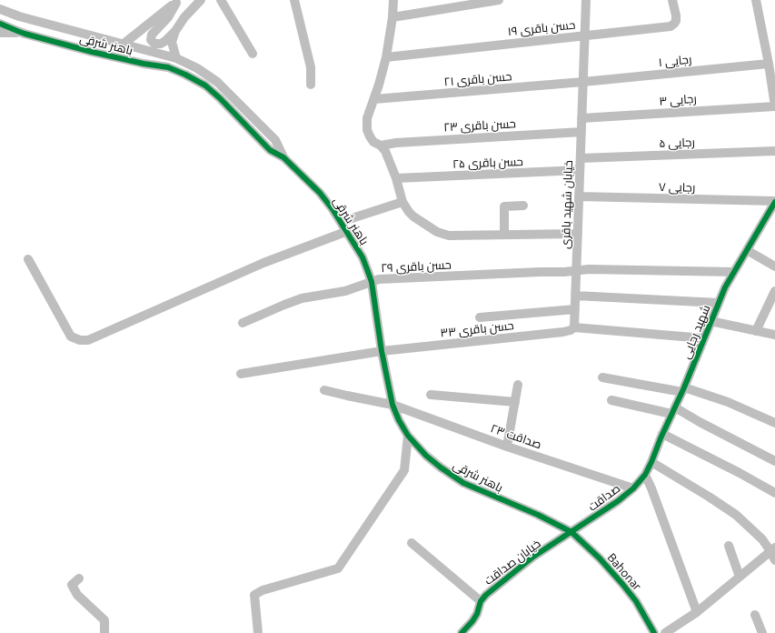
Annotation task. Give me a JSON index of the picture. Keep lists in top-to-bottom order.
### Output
{
  "streets": {
    "street": [
      "حسن باقری ۱۹",
      "باهنر شرقی",
      "رجایی ۱",
      "حسن باقری ۲۱",
      "رجایی ۳",
      "حسن باقری ۲۳",
      "رجایی ۵",
      "حسن باقری ۲۵",
      "رجایی ۷",
      "خیابان شهید باقری",
      "حسن باقری ۲۹",
      "حسن باقری ۳۳",
      "شهید رجایی",
      "صداقت ۲۳",
      "صداقت",
      "خیابان صداقت",
      "Bahonar"
    ]
  },
  "crossings": [
    ["حسن باقری ۱۹", "خیابان شهید باقری"],
    ["باهنر شرقی", "حسن باقری ۲۹"],
    ["باهنر شرقی", "حسن باقری ۳۳"],
    ["باهنر شرقی", "صداقت ۲۳"],
    ["باهنر شرقی", "صداقت"],
    ["باهنر شرقی", "خیابان صداقت"],
    ["باهنر شرقی", "Bahonar"],
    ["رجایی ۱", "حسن باقری ۲۱"],
    ["رجایی ۱", "خیابان شهید باقری"],
    ["حسن باقری ۲۱", "خیابان شهید باقری"],
    ["رجایی ۳", "خیابان شهید باقری"],
    ["حسن باقری ۲۳", "خیابان شهید باقری"],
    ["رجایی ۵", "خیابان شهید باقری"],
    ["حسن باقری ۲۵", "خیابان شهید باقری"],
    ["رجایی ۷", "خیابان شهید باقری"],
    ["رجایی ۷", "شهید رجایی"],
    ["خیابان شهید باقری", "حسن باقری ۲۹"],
    ["خیابان شهید باقری", "حسن باقری ۳۳"],
    ["حسن باقری ۲۹", "شهید رجایی"],
    ["شهید رجایی", "صداقت"],
    ["صداقت ۲۳", "صداقت"],
    ["صداقت", "خیابان صداقت"],
    ["صداقت", "Bahonar"],
    ["خیابان صداقت", "Bahonar"]
  ]
}
